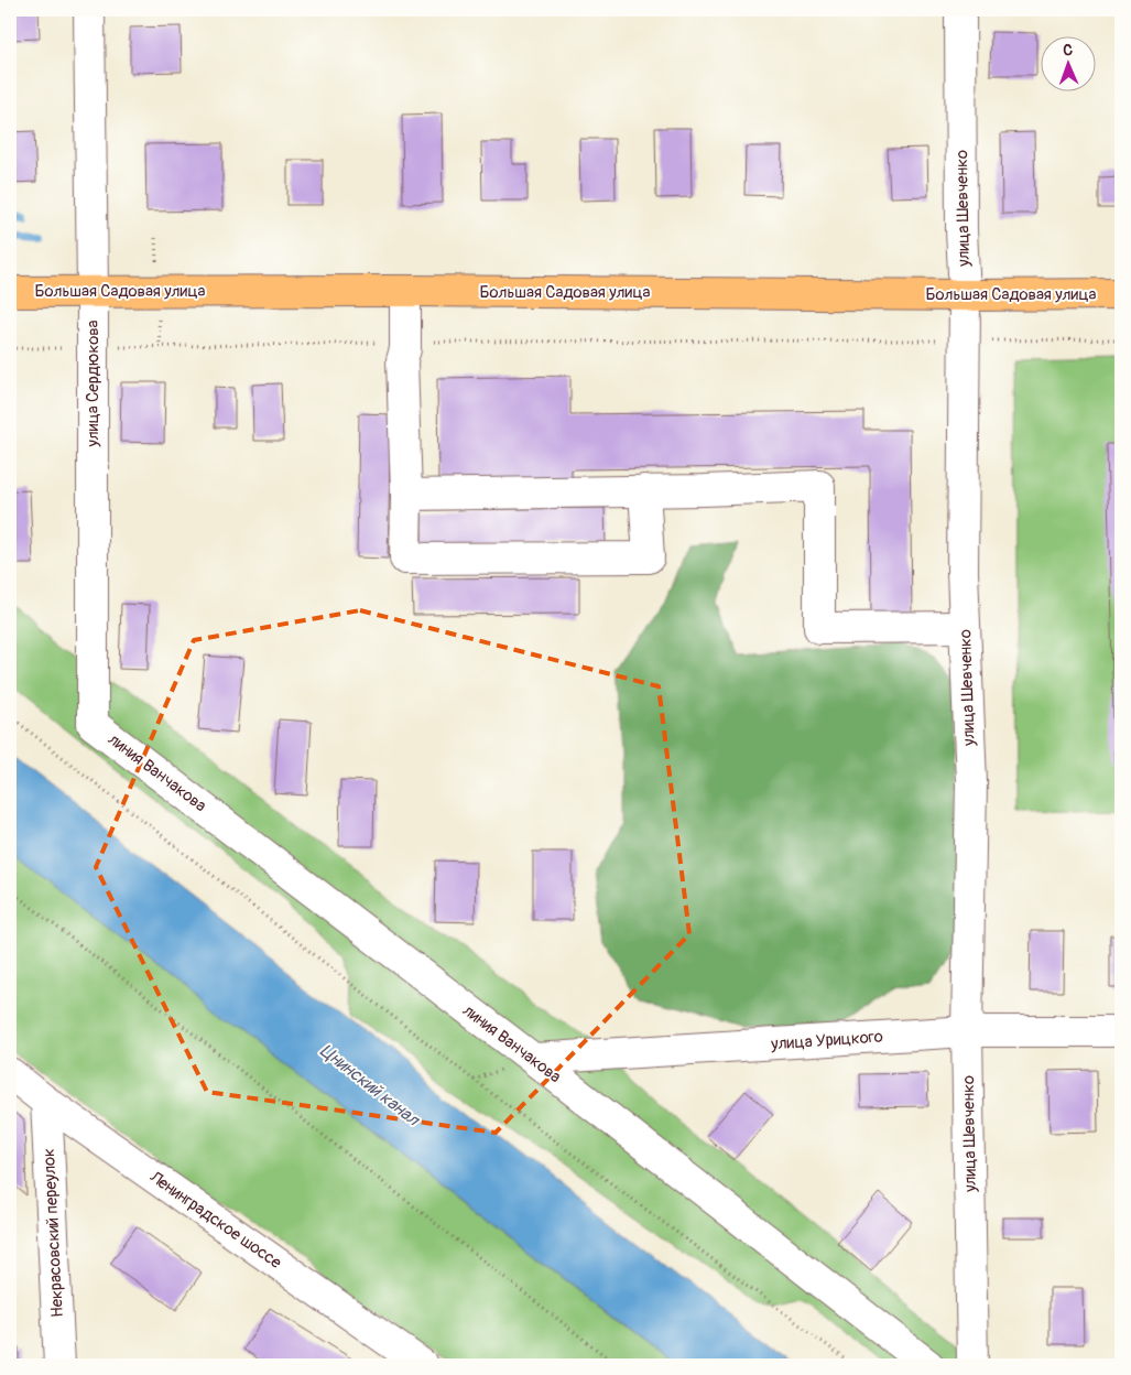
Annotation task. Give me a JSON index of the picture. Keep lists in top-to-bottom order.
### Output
{
  "streets": {
    "highway": ["Большая Садовая улица"],
    "street": [
      "улица Шевченко",
      "улица Сердюкова",
      "линия Ванчакова",
      "улица Урицкого",
      "Ленинградское шоссе",
      "Некрасовский переулок"
    ]
  },
  "crossings": [
    ["улица Шевченко", "Большая Садовая улица"],
    ["улица Шевченко", "улица Урицкого"],
    ["Большая Садовая улица", "улица Сердюкова"],
    ["улица Сердюкова", "линия Ванчакова"],
    ["линия Ванчакова", "улица Урицкого"],
    ["Ленинградское шоссе", "Некрасовский переулок"]
  ],
  "water": ["Цнинский канал"],
  "north": "top"
}
